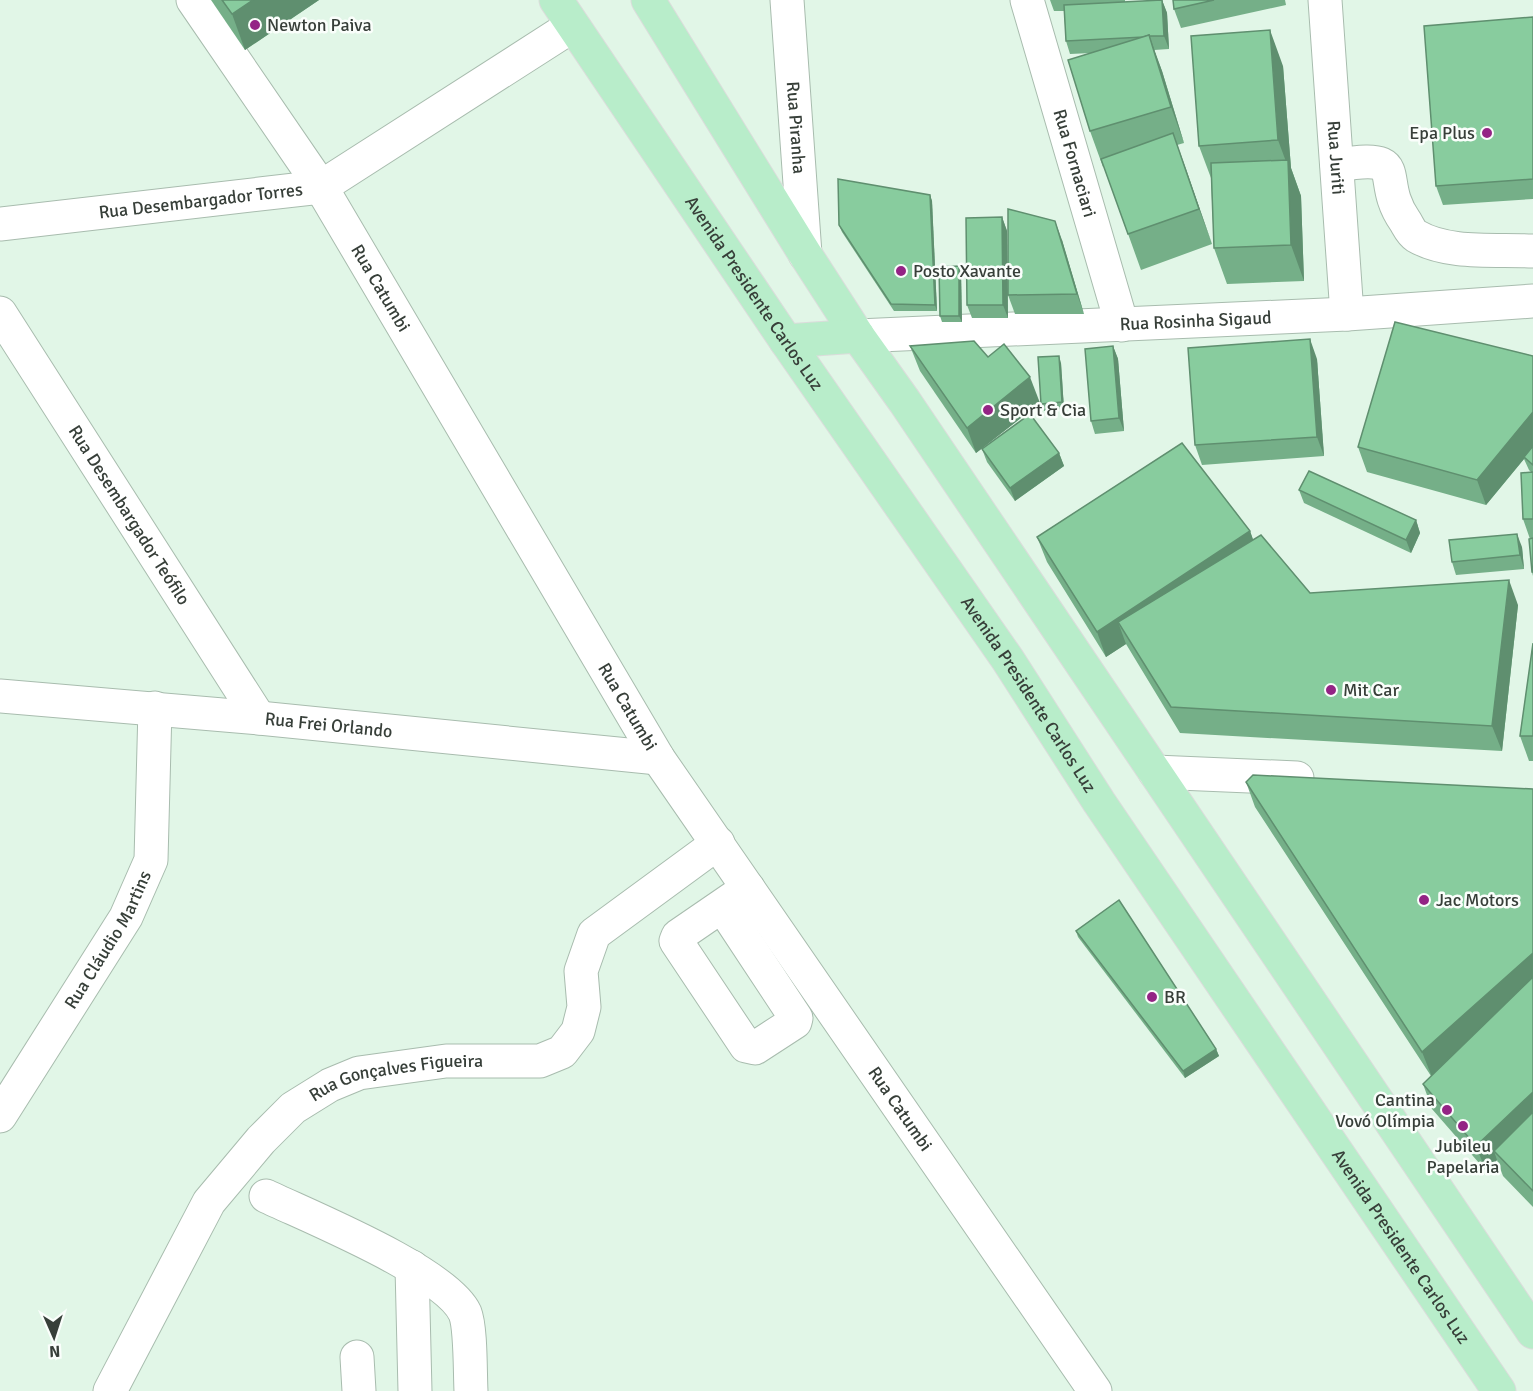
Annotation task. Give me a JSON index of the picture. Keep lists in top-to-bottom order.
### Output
{
  "streets": {
    "main road": ["Avenida Presidente Carlos Luz"],
    "street": [
      "Rua Piranha",
      "Rua Juriti",
      "Rua Fornaciari",
      "Rua Desembargador Torres",
      "Rua Catumbi",
      "Rua Rosinha Sigaud",
      "Rua Desembargador Teófilo",
      "Rua Frei Orlando",
      "Rua Cláudio Martins",
      "Rua Gonçalves Figueira"
    ]
  },
  "crossings": [
    ["Rua Juriti", "Rua Rosinha Sigaud"],
    ["Rua Fornaciari", "Rua Rosinha Sigaud"],
    ["Rua Desembargador Torres", "Rua Catumbi"],
    ["Rua Desembargador Torres", "Avenida Presidente Carlos Luz"],
    ["Rua Catumbi", "Rua Frei Orlando"],
    ["Rua Catumbi", "Rua Gonçalves Figueira"],
    ["Rua Desembargador Teófilo", "Rua Frei Orlando"],
    ["Rua Frei Orlando", "Rua Cláudio Martins"]
  ],
  "places": [
    "Newton Paiva",
    "Epa Plus",
    "Posto Xavante",
    "Sport & Cia",
    "Mit Car",
    "Jac Motors",
    "BR",
    "Cantina Vovó Olímpia",
    "Jubileu Papelaria"
  ],
  "north": "bottom"
}
